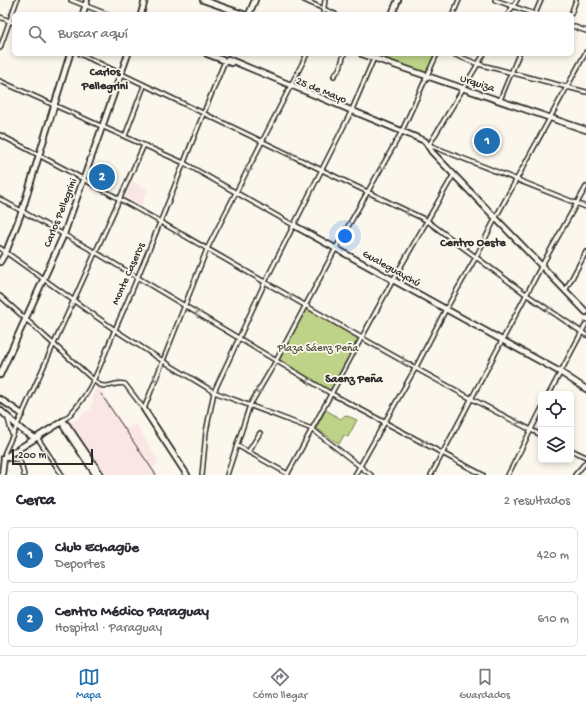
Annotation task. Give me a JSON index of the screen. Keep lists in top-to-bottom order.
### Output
{
  "streets": {
    "street": [
      "Urquiza",
      "25 de Mayo",
      "Carlos Pellegrini",
      "Gualeguaychú",
      "Monte Caseros"
    ]
  },
  "crossings": [
    ["25 de Mayo", "Monte Caseros"],
    ["Carlos Pellegrini", "Gualeguaychú"],
    ["Gualeguaychú", "Monte Caseros"]
  ],
  "districts": ["Carlos Pellegrini", "Centro Oeste", "Saenz Peña"],
  "parks": ["Plaza Sáenz Peña"],
  "scale_bar": "200 m",
  "page": {
    "search": "Buscar aquí",
    "pins": ["1", "2"],
    "scale": "200 m",
    "heading": ["Cerca", "2 resultados"],
    "list": [
      {
        "mark": "1",
        "name": "Club Echagüe",
        "note": "Deportes",
        "value": "420 m"
      },
      {
        "mark": "2",
        "name": "Centro Médico Paraguay",
        "note": "Hospital · Paraguay",
        "value": "610 m"
      }
    ],
    "nav": ["Mapa", "Cómo llegar", "Guardados"]
  }
}
